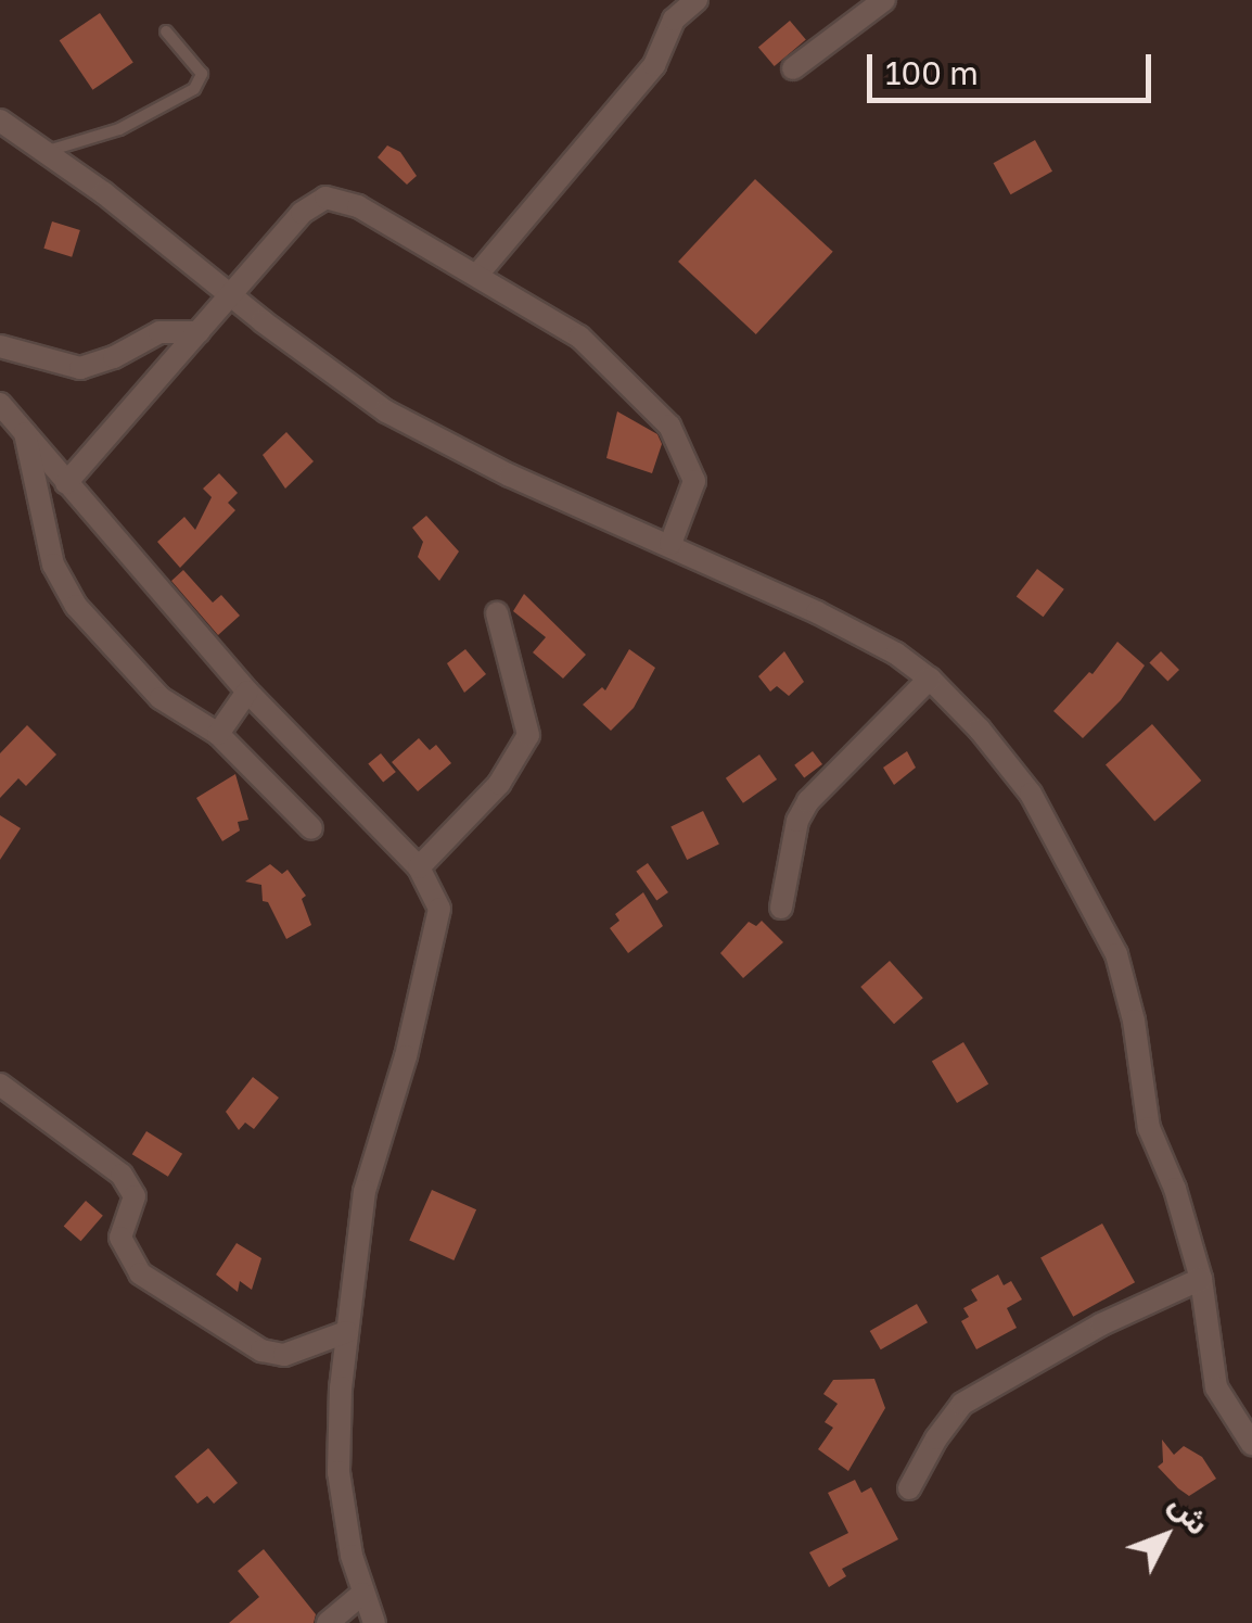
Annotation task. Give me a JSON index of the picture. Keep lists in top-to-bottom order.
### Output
{
  "scale_bar": "100 m",
  "north": "top right"
}
